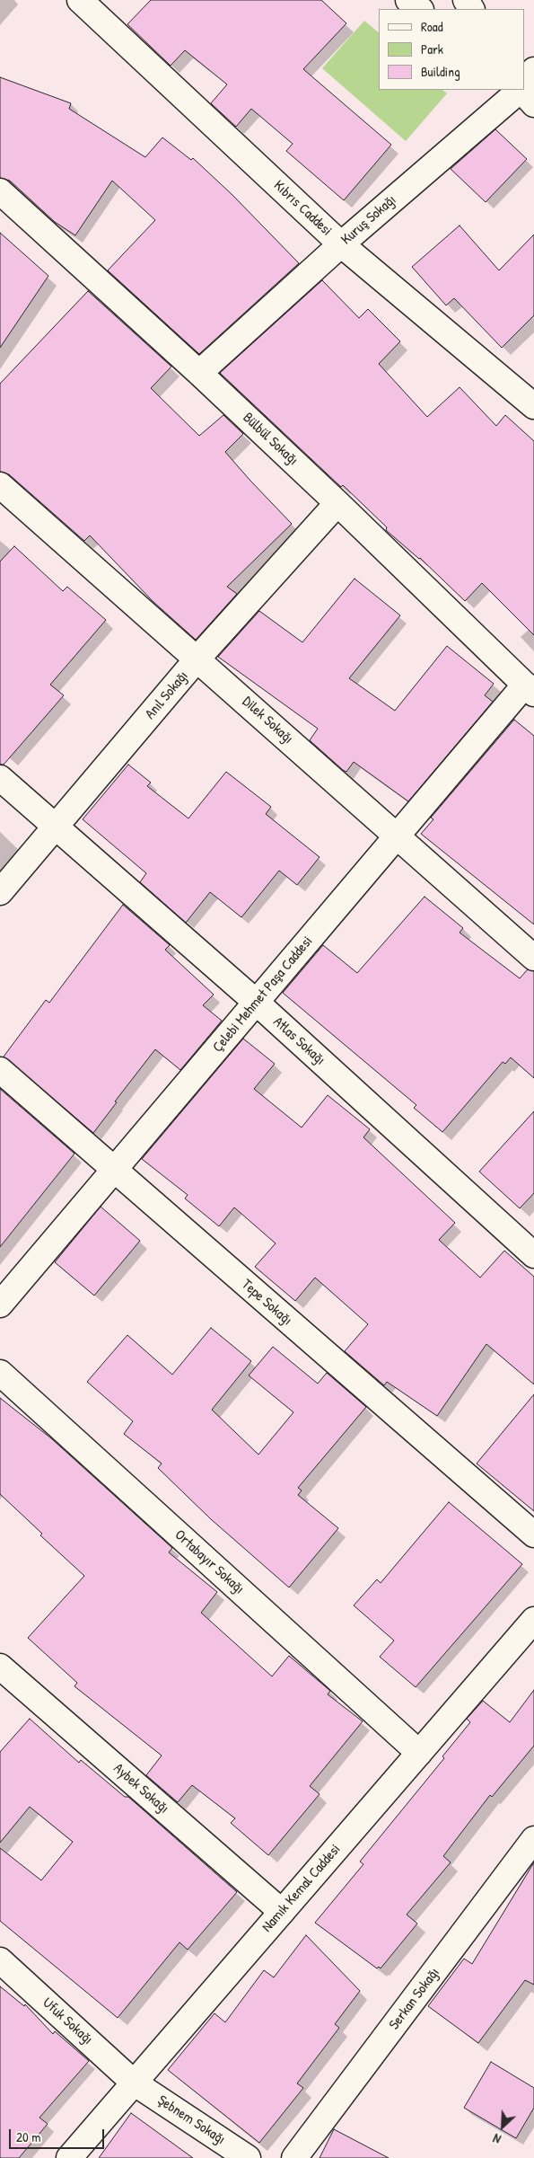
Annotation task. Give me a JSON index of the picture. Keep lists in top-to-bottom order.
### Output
{
  "streets": {
    "street": [
      "Kıbrıs Caddesi",
      "Kuruş Sokağı",
      "Bülbül Sokağı",
      "Anıl Sokağı",
      "Dilek Sokağı",
      "Çelebi Mehmet Paşa Caddesi",
      "Atlas Sokağı",
      "Tepe Sokağı",
      "Ortabayır Sokağı",
      "Aybek Sokağı",
      "Namık Kemal Caddesi",
      "Serkan Sokağı",
      "Ufuk Sokağı",
      "Şebnem Sokağı"
    ]
  },
  "crossings": [
    ["Kıbrıs Caddesi", "Kuruş Sokağı"],
    ["Kuruş Sokağı", "Bülbül Sokağı"],
    ["Bülbül Sokağı", "Anıl Sokağı"],
    ["Bülbül Sokağı", "Çelebi Mehmet Paşa Caddesi"],
    ["Anıl Sokağı", "Dilek Sokağı"],
    ["Anıl Sokağı", "Atlas Sokağı"],
    ["Dilek Sokağı", "Çelebi Mehmet Paşa Caddesi"],
    ["Çelebi Mehmet Paşa Caddesi", "Atlas Sokağı"],
    ["Çelebi Mehmet Paşa Caddesi", "Tepe Sokağı"],
    ["Ortabayır Sokağı", "Namık Kemal Caddesi"],
    ["Aybek Sokağı", "Namık Kemal Caddesi"],
    ["Namık Kemal Caddesi", "Ufuk Sokağı"],
    ["Namık Kemal Caddesi", "Şebnem Sokağı"],
    ["Ufuk Sokağı", "Şebnem Sokağı"]
  ],
  "legend": ["Road", "Park", "Building"],
  "scale_bar": "20 m",
  "north": "bottom left"
}
